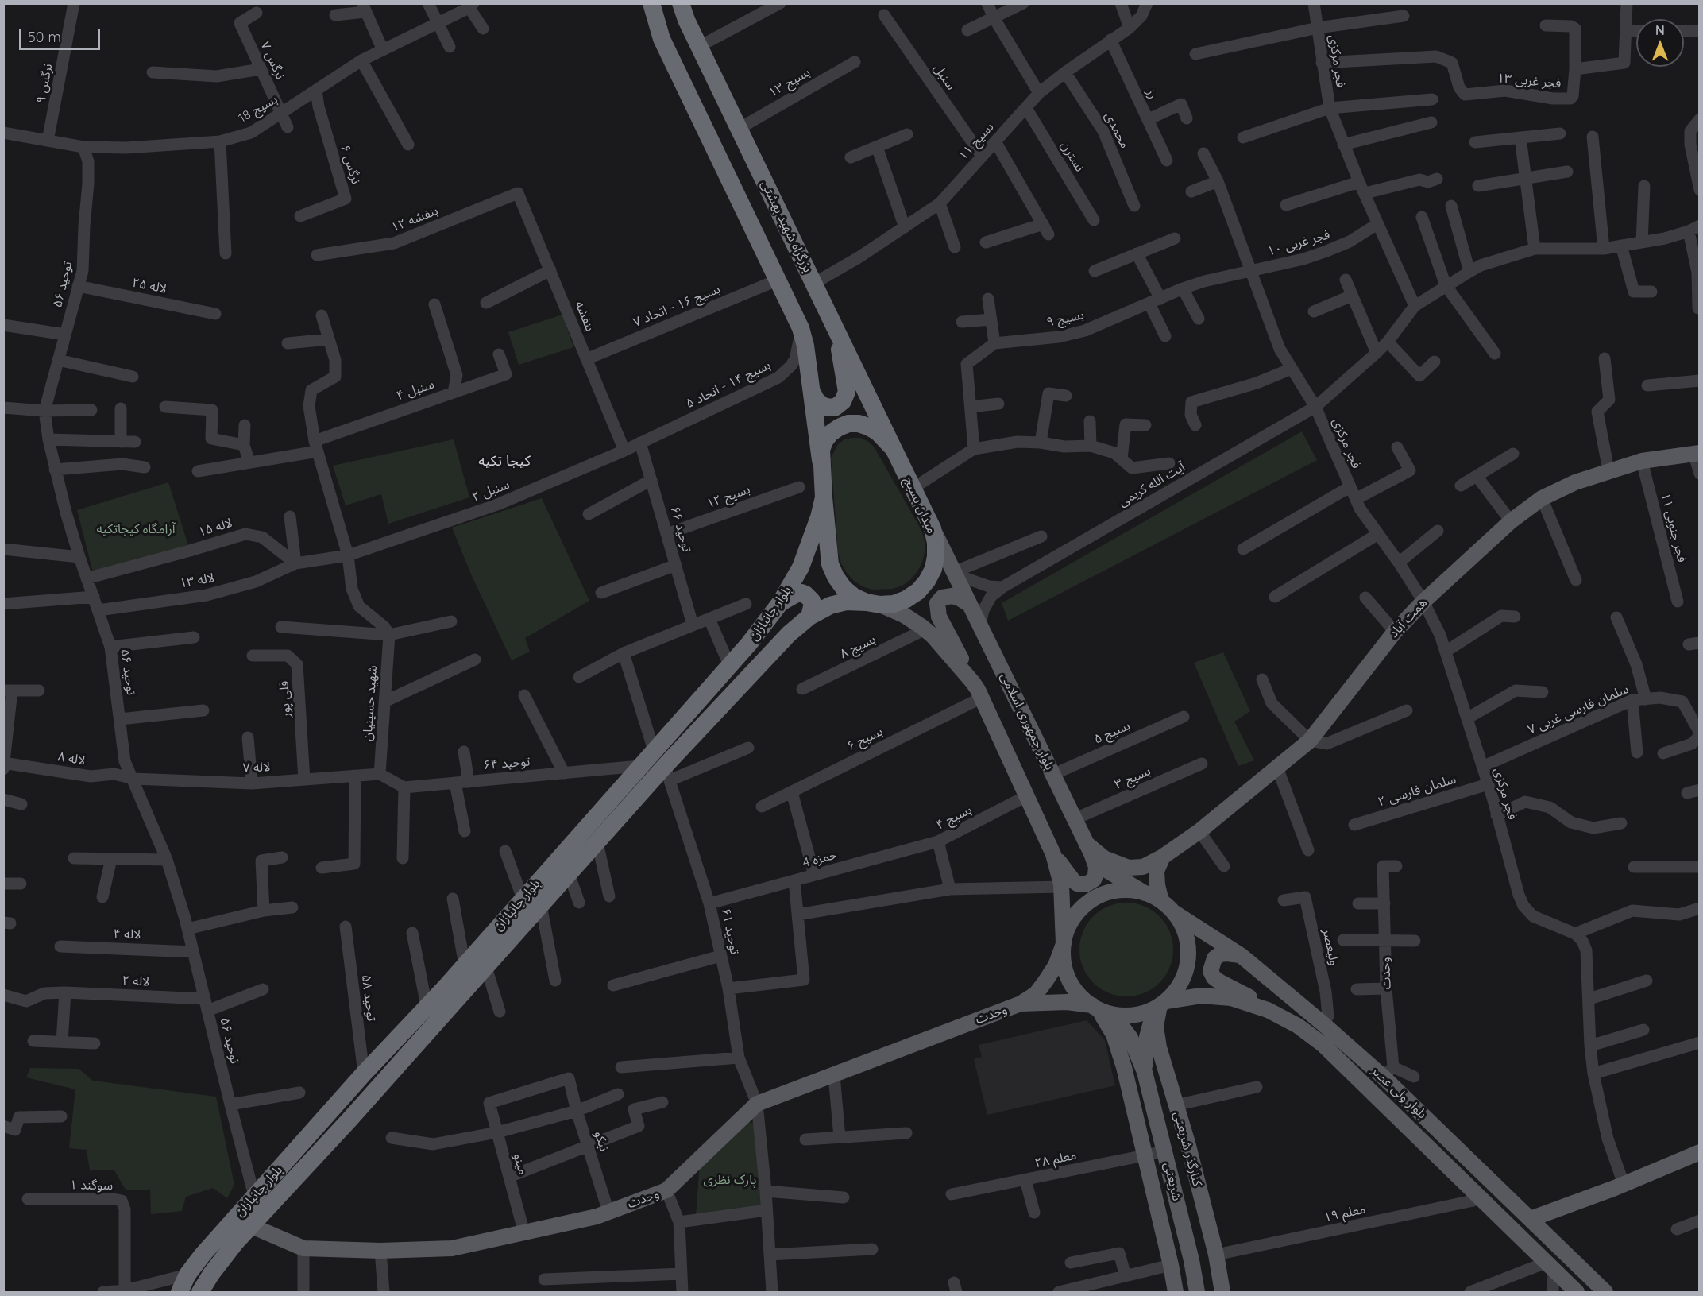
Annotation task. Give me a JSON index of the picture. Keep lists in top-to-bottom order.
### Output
{
  "streets": {
    "highway": ["بزرگراه شهید بهشتی", "میدان بسیج", "بلوار جانبازان"],
    "main road": [
      "همت آباد",
      "بلوار جمهوری اسلامی",
      "وحدت",
      "بلوار ولی عصر",
      "کنارگذر شریعتی",
      "شریعتی"
    ],
    "street": [
      "نرگس ۷",
      "فجر مرکزی",
      "سنبل",
      "فجر غربی ۱۳",
      "بسیج ۱۳",
      "نرگس ۹",
      "رز",
      "بسیج 18",
      "محمدی",
      "بسیج ۱۱",
      "نسترن",
      "نرگس ۶",
      "بنفشه ۱۲",
      "فجر غربی ۱۰",
      "توحید ۵۶",
      "لاله ۲۵",
      "بسیج ۱۶ - اتحاد ۷",
      "بنفشه",
      "بسیج ۹",
      "بسیج ۱۴ - اتحاد ۵",
      "سنبل ۴",
      "آیت الله کریمی",
      "سنبل ۲",
      "بسیج ۱۲",
      "لاله ۱۵",
      "فجر جنوبی ۱۱",
      "توحید ۶۶",
      "لاله ۱۳",
      "بسیج ۸",
      "قلی پور",
      "شهید حسینیان",
      "سلمان فارسی غربی ۷",
      "بسیج ۵",
      "بسیج ۶",
      "لاله ۸",
      "توحید ۶۴",
      "لاله ۷",
      "بسیج ۳",
      "سلمان فارسی ۲",
      "بسیج ۴",
      "حمزه 4",
      "توحید ۶۱",
      "لاله ۴",
      "ولیعصر",
      "لاله ۲",
      "توحید ۵۸",
      "نیکو",
      "معلم ۲۸",
      "مینو",
      "سوگند ۱",
      "معلم ۱۹"
    ]
  },
  "crossings": [
    ["نرگس ۷", "بسیج 18"],
    ["فجر مرکزی", "فجر غربی ۱۳"],
    ["فجر مرکزی", "فجر غربی ۱۰"],
    ["فجر مرکزی", "بسیج ۹"],
    ["فجر مرکزی", "آیت الله کریمی"],
    ["فجر مرکزی", "همت آباد"],
    ["فجر مرکزی", "سلمان فارسی غربی ۷"],
    ["فجر مرکزی", "سلمان فارسی ۲"],
    ["سنبل", "بسیج ۱۱"],
    ["بسیج ۱۳", "بزرگراه شهید بهشتی"],
    ["نرگس ۹", "بسیج 18"],
    ["رز", "بسیج ۱۱"],
    ["بسیج 18", "نرگس ۶"],
    ["بسیج 18", "توحید ۵۶"],
    ["محمدی", "بسیج ۱۱"],
    ["بسیج ۱۱", "نسترن"],
    ["بسیج ۱۱", "بزرگراه شهید بهشتی"],
    ["بنفشه ۱۲", "بنفشه"],
    ["بزرگراه شهید بهشتی", "میدان بسیج"],
    ["فجر غربی ۱۰", "بسیج ۹"],
    ["توحید ۵۶", "لاله ۲۵"],
    ["توحید ۵۶", "لاله ۱۵"],
    ["توحید ۵۶", "لاله ۱۳"],
    ["توحید ۵۶", "بلوار جانبازان"],
    ["توحید ۵۶", "لاله ۸"],
    ["توحید ۵۶", "لاله ۷"],
    ["توحید ۵۶", "لاله ۴"],
    ["توحید ۵۶", "لاله ۲"],
    ["بسیج ۱۶ - اتحاد ۷", "بنفشه"],
    ["بنفشه", "سنبل ۲"],
    ["بسیج ۱۴ - اتحاد ۵", "سنبل ۲"],
    ["بسیج ۱۴ - اتحاد ۵", "توحید ۶۶"],
    ["آیت الله کریمی", "بلوار جمهوری اسلامی"],
    ["سنبل ۲", "توحید ۶۶"],
    ["بسیج ۱۲", "توحید ۶۶"],
    ["میدان بسیج", "بلوار جانبازان"],
    ["میدان بسیج", "بلوار جمهوری اسلامی"],
    ["لاله ۱۵", "لاله ۱۳"],
    ["فجر جنوبی ۱۱", "همت آباد"],
    ["بلوار جانبازان", "توحید ۶۴"],
    ["بلوار جانبازان", "توحید ۶۱"],
    ["بلوار جانبازان", "وحدت"],
    ["بلوار جانبازان", "توحید ۵۸"],
    ["همت آباد", "بلوار جمهوری اسلامی"],
    ["قلی پور", "لاله ۷"],
    ["شهید حسینیان", "لاله ۷"],
    ["بلوار جمهوری اسلامی", "بسیج ۵"],
    ["بلوار جمهوری اسلامی", "بسیج ۳"],
    ["بلوار جمهوری اسلامی", "وحدت"],
    ["بلوار جمهوری اسلامی", "بلوار ولی عصر"],
    ["بلوار جمهوری اسلامی", "کنارگذر شریعتی"],
    ["لاله ۸", "لاله ۷"],
    ["بسیج ۴", "حمزه 4"],
    ["حمزه 4", "توحید ۶۱"],
    ["توحید ۶۱", "وحدت"],
    ["ولیعصر", "بلوار ولی عصر"],
    ["وحدت", "بلوار ولی عصر"],
    ["وحدت", "نیکو"],
    ["وحدت", "کنارگذر شریعتی"],
    ["وحدت", "مینو"],
    ["بلوار ولی عصر", "کنارگذر شریعتی"],
    ["بلوار ولی عصر", "معلم ۱۹"],
    ["نیکو", "مینو"],
    ["کنارگذر شریعتی", "معلم ۱۹"],
    ["معلم ۲۸", "شریعتی"]
  ],
  "districts": ["کیجا تکیه"],
  "parks": ["آرامگاه کیجاتکیه", "پارک نظری"],
  "scale_bar": "50 m",
  "north": "top"
}
